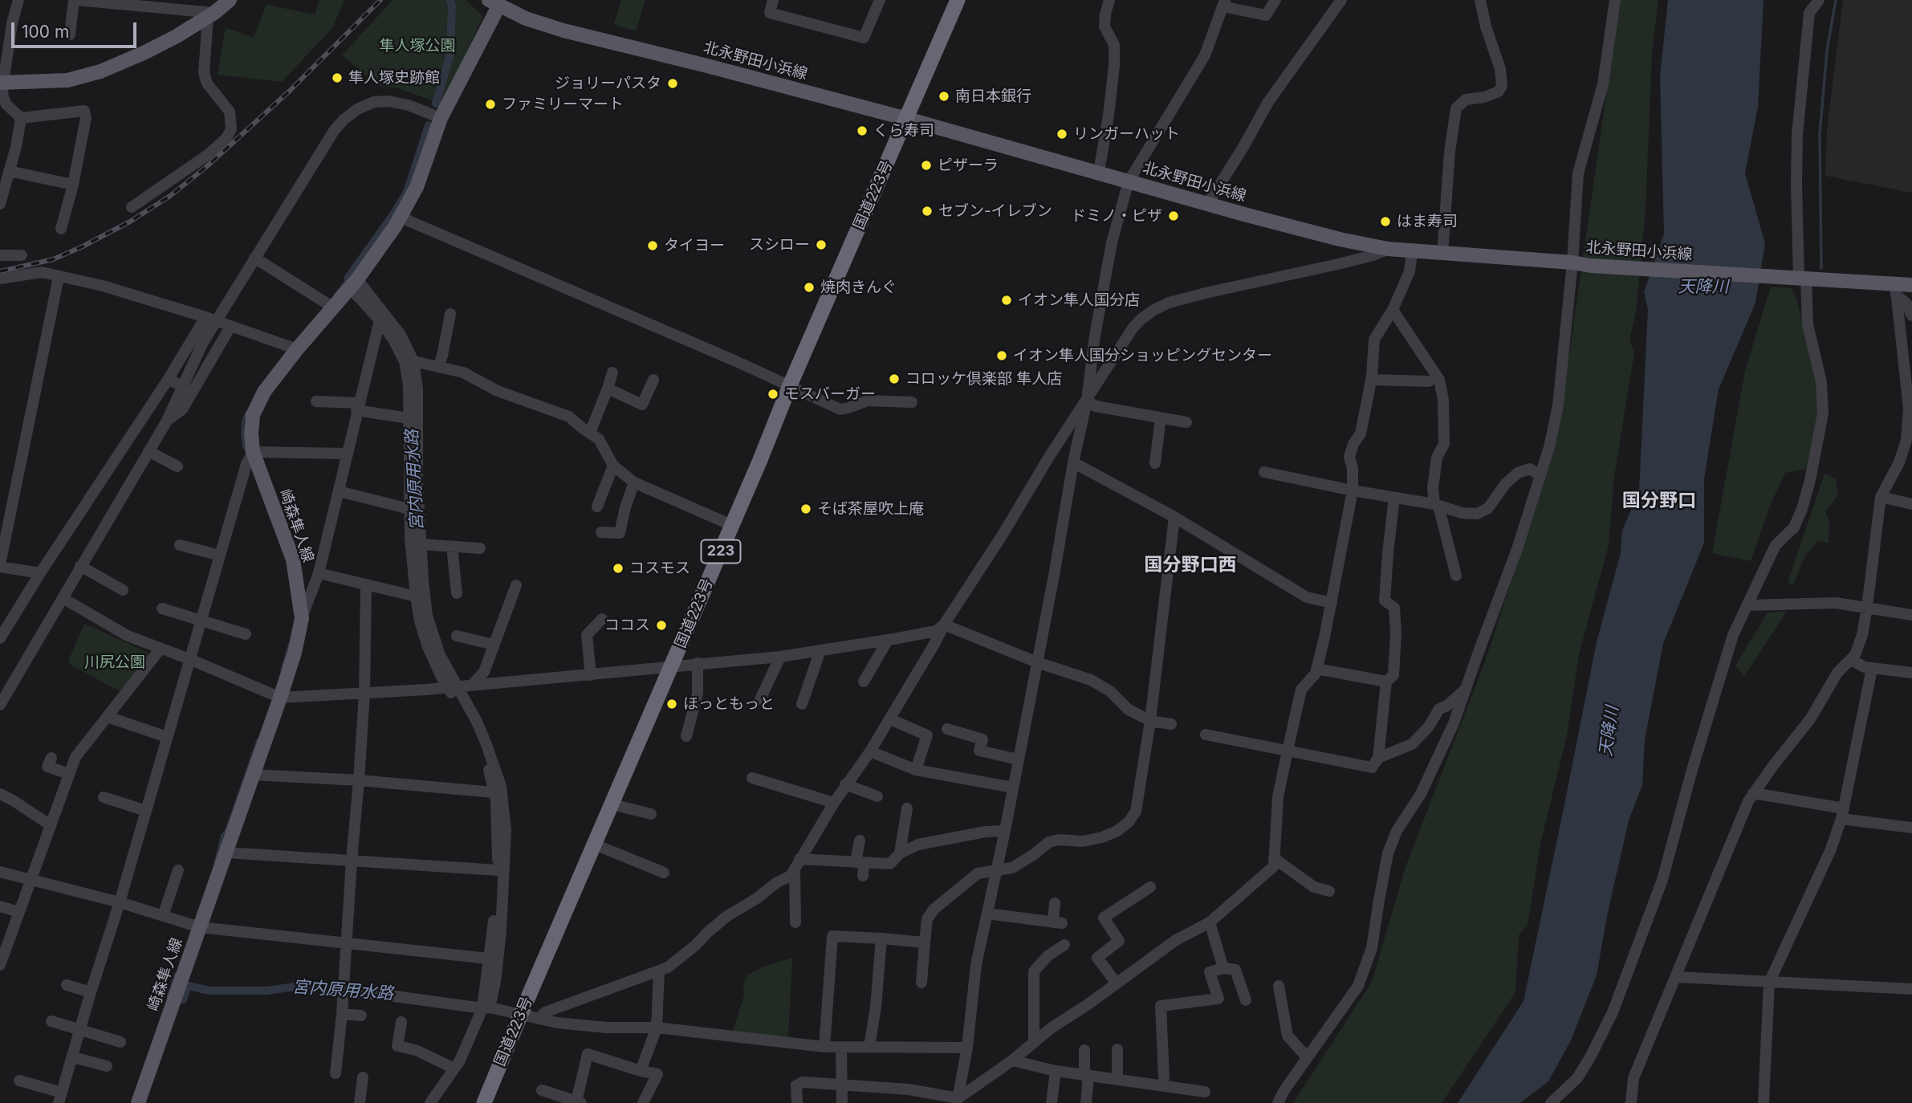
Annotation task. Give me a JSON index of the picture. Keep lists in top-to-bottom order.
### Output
{
  "streets": {
    "highway": ["国道223号", "223"],
    "main road": ["北永野田小浜線", "崎森隼人線"]
  },
  "crossings": [
    ["北永野田小浜線", "国道223号"],
    ["北永野田小浜線", "崎森隼人線"]
  ],
  "districts": ["国分野口", "国分野口西"],
  "water": ["天降川", "宮内原用水路"],
  "parks": ["隼人塚公園", "川尻公園"],
  "places": [
    "隼人塚史跡館",
    "ジョリーパスタ",
    "南日本銀行",
    "ファミリーマート",
    "くら寿司",
    "リンガーハット",
    "ピザーラ",
    "セブン-イレブン",
    "ドミノ・ピザ",
    "はま寿司",
    "スシロー",
    "タイヨー",
    "焼肉きんぐ",
    "イオン隼人国分店",
    "イオン隼人国分ショッピングセンター",
    "コロッケ倶楽部 隼人店",
    "モスバーガー",
    "そば茶屋吹上庵",
    "コスモス",
    "ココス",
    "ほっともっと"
  ],
  "scale_bar": "100 m"
}
